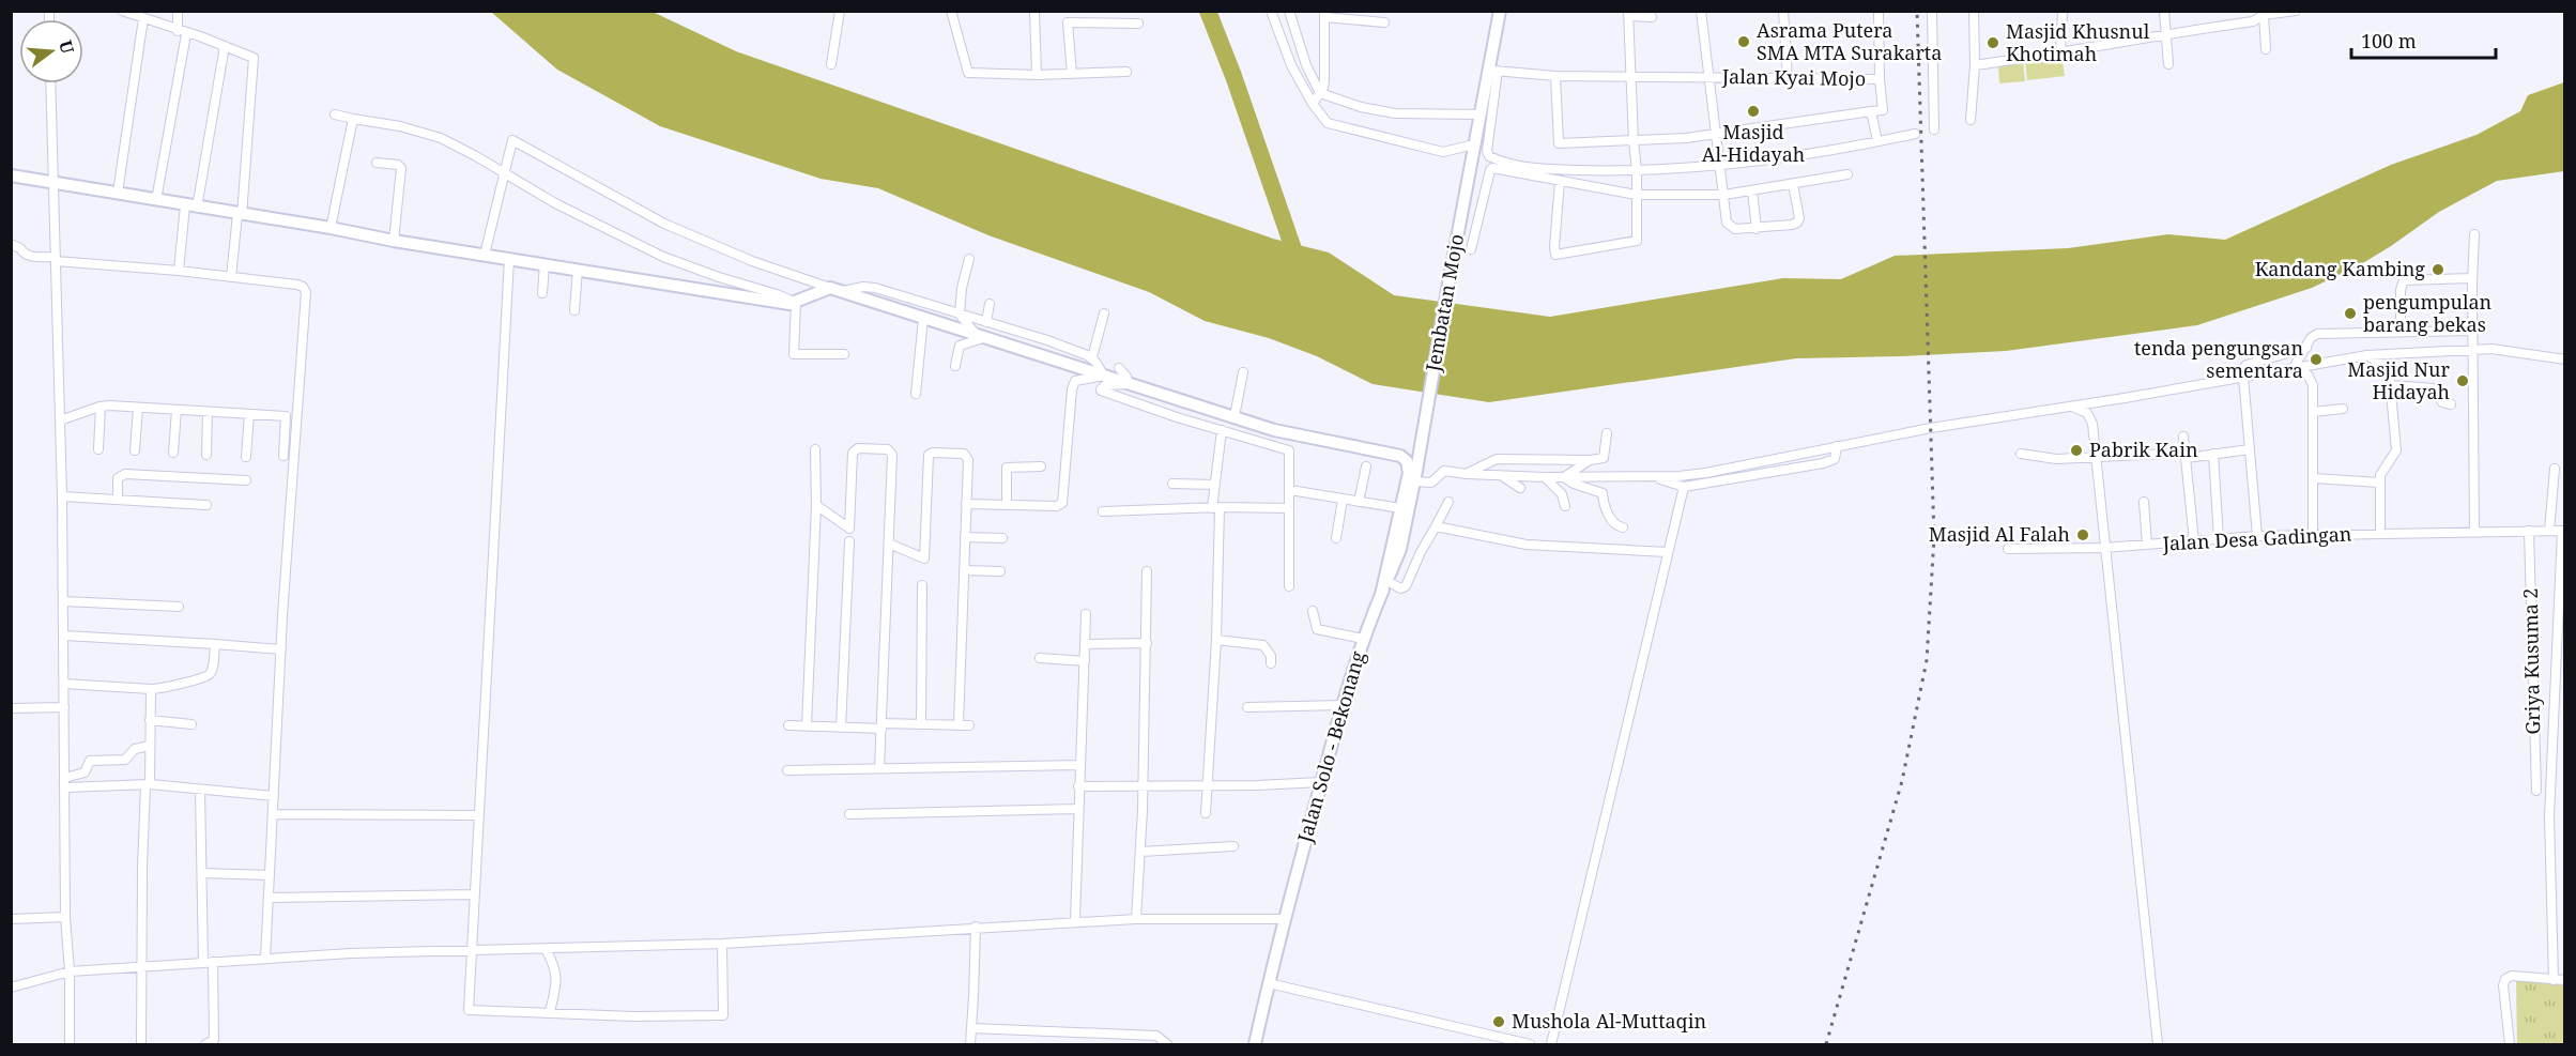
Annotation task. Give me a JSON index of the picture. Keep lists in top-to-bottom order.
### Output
{
  "streets": {
    "street": [
      "Jalan Kyai Mojo",
      "Jembatan Mojo",
      "Jalan Desa Gadingan",
      "Griya Kusuma 2",
      "Jalan Solo - Bekonang"
    ]
  },
  "crossings": [
    ["Jalan Kyai Mojo", "Jembatan Mojo"],
    ["Jembatan Mojo", "Jalan Solo - Bekonang"],
    ["Jalan Desa Gadingan", "Griya Kusuma 2"]
  ],
  "places": [
    "Asrama Putera SMA MTA Surakarta",
    "Masjid Khusnul Khotimah",
    "Masjid Al-Hidayah",
    "Kandang Kambing",
    "pengumpulan barang bekas",
    "tenda pengungsan sementara",
    "Masjid Nur Hidayah",
    "Pabrik Kain",
    "Masjid Al Falah",
    "Mushola Al-Muttaqin"
  ],
  "scale_bar": "100 m",
  "north": "right"
}
